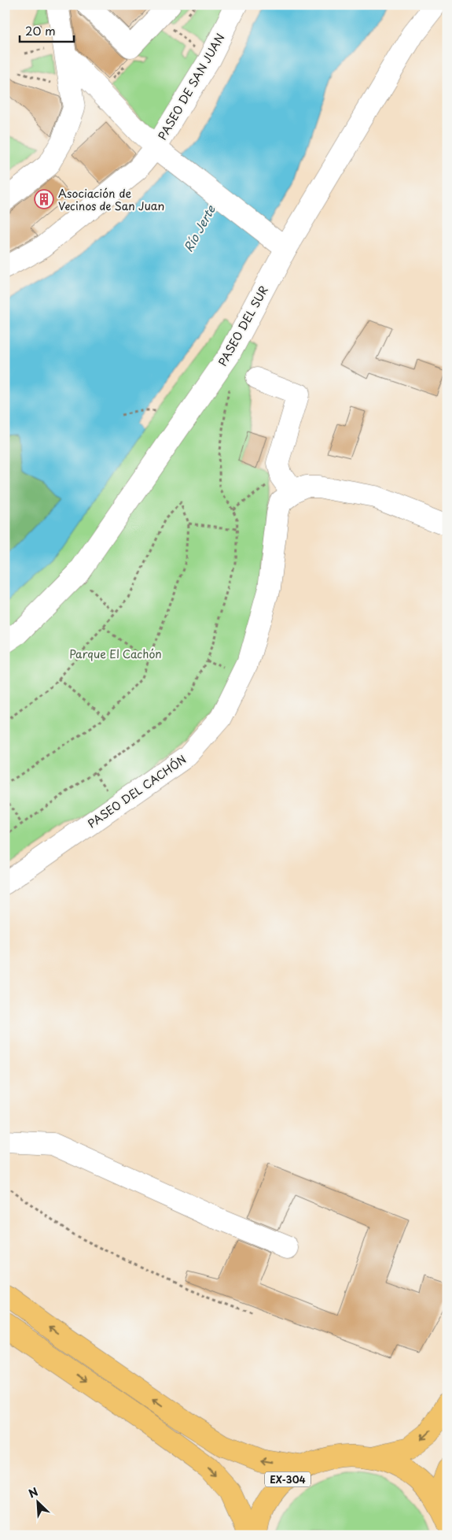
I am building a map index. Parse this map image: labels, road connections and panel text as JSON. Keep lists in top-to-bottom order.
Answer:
{
  "streets": {
    "main road": ["EX-304"],
    "street": ["PASEO DE SAN JUAN", "PASEO DEL SUR", "PASEO DEL CACHÓN"]
  },
  "water": ["Río Jerte"],
  "parks": ["Parque El Cachón"],
  "places": {
    "building": ["Asociación de Vecinos de San Juan"]
  },
  "scale_bar": "20 m",
  "north": "top left"
}
